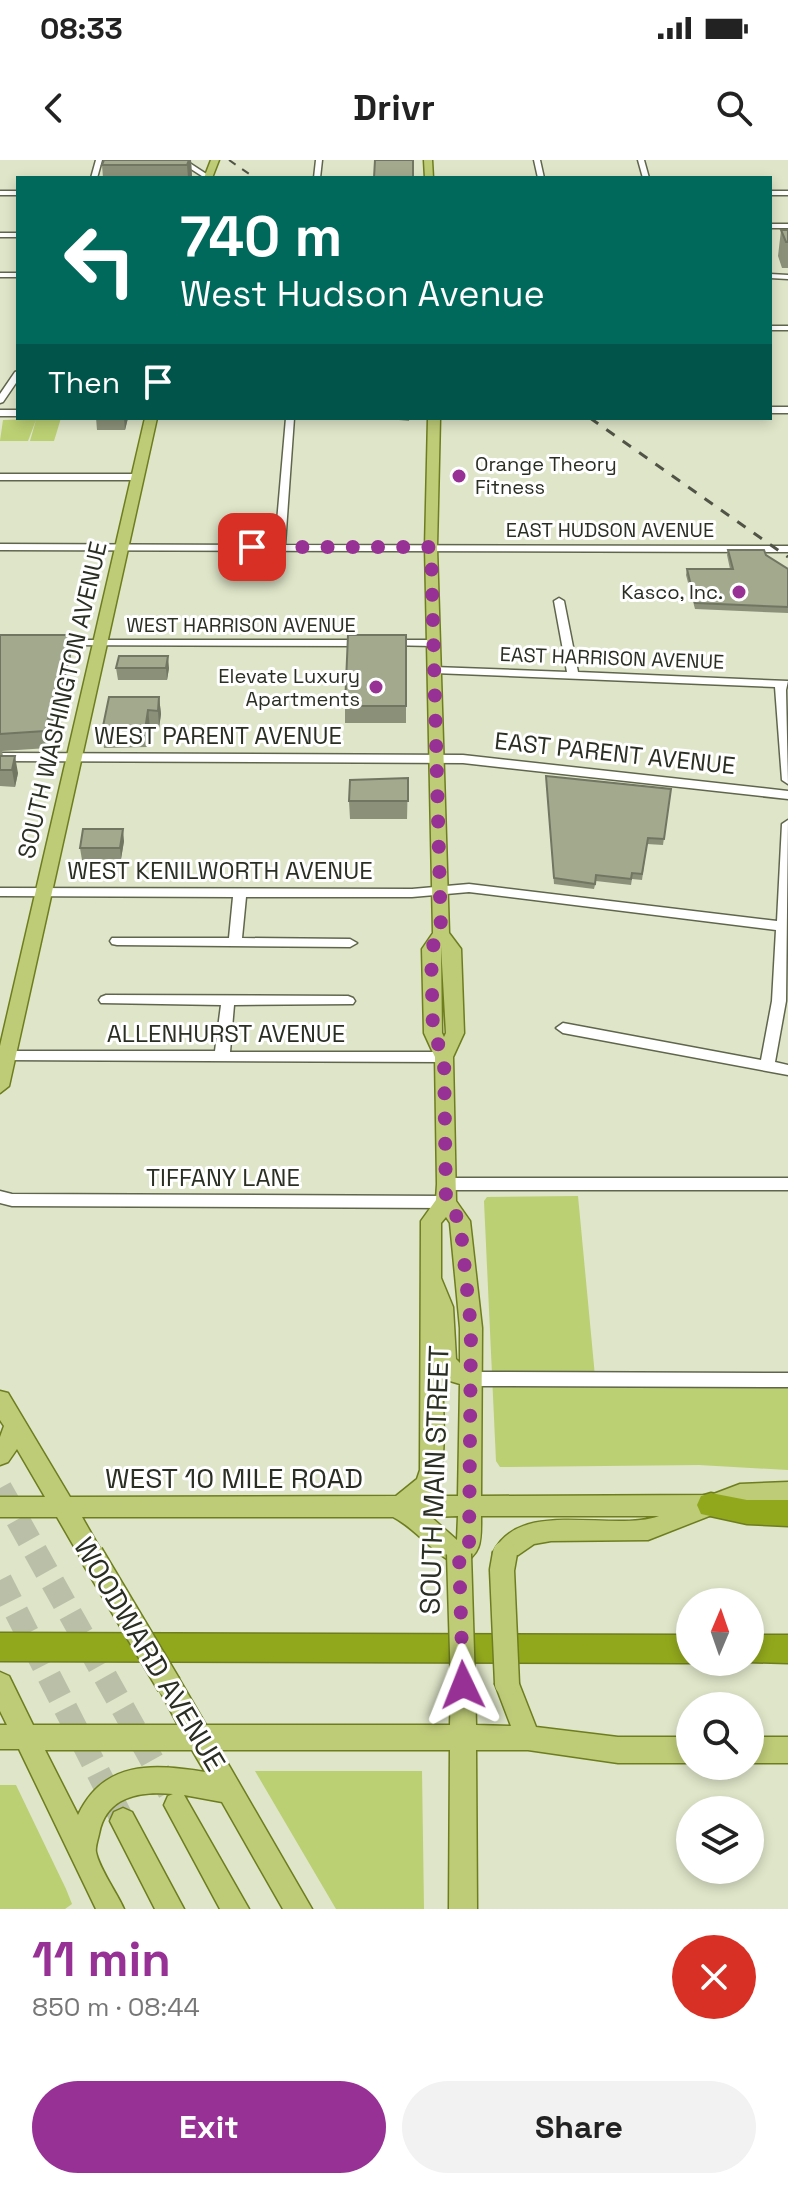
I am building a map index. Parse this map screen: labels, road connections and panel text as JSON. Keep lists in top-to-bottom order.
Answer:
{
  "streets": {
    "main road": [
      "SOUTH WASHINGTON AVENUE",
      "WEST 10 MILE ROAD",
      "SOUTH MAIN STREET",
      "WOODWARD AVENUE"
    ],
    "street": [
      "EAST HUDSON AVENUE",
      "WEST HARRISON AVENUE",
      "EAST HARRISON AVENUE",
      "WEST PARENT AVENUE",
      "EAST PARENT AVENUE",
      "WEST KENILWORTH AVENUE",
      "ALLENHURST AVENUE",
      "TIFFANY LANE"
    ]
  },
  "crossings": [
    ["EAST HUDSON AVENUE", "SOUTH WASHINGTON AVENUE"],
    ["EAST HUDSON AVENUE", "SOUTH MAIN STREET"],
    ["WEST HARRISON AVENUE", "SOUTH WASHINGTON AVENUE"],
    ["WEST HARRISON AVENUE", "SOUTH MAIN STREET"],
    ["EAST HARRISON AVENUE", "SOUTH MAIN STREET"],
    ["SOUTH WASHINGTON AVENUE", "WEST PARENT AVENUE"],
    ["SOUTH WASHINGTON AVENUE", "WEST KENILWORTH AVENUE"],
    ["SOUTH WASHINGTON AVENUE", "ALLENHURST AVENUE"],
    ["WEST PARENT AVENUE", "EAST PARENT AVENUE"],
    ["WEST PARENT AVENUE", "SOUTH MAIN STREET"],
    ["EAST PARENT AVENUE", "SOUTH MAIN STREET"],
    ["WEST KENILWORTH AVENUE", "SOUTH MAIN STREET"],
    ["ALLENHURST AVENUE", "SOUTH MAIN STREET"],
    ["TIFFANY LANE", "SOUTH MAIN STREET"],
    ["WEST 10 MILE ROAD", "SOUTH MAIN STREET"],
    ["WEST 10 MILE ROAD", "WOODWARD AVENUE"]
  ],
  "places": ["Orange Theory Fitness", "Kasco, Inc.", "Elevate Luxury Apartments"],
  "north": "top",
  "page": {
    "status": "08:33",
    "header": "Drivr",
    "turn": ["740 m", "West Hudson Avenue"],
    "then": "Then",
    "heading": ["11 min", "850 m · 08:44"],
    "buttons": ["Exit", "Share"]
  }
}
